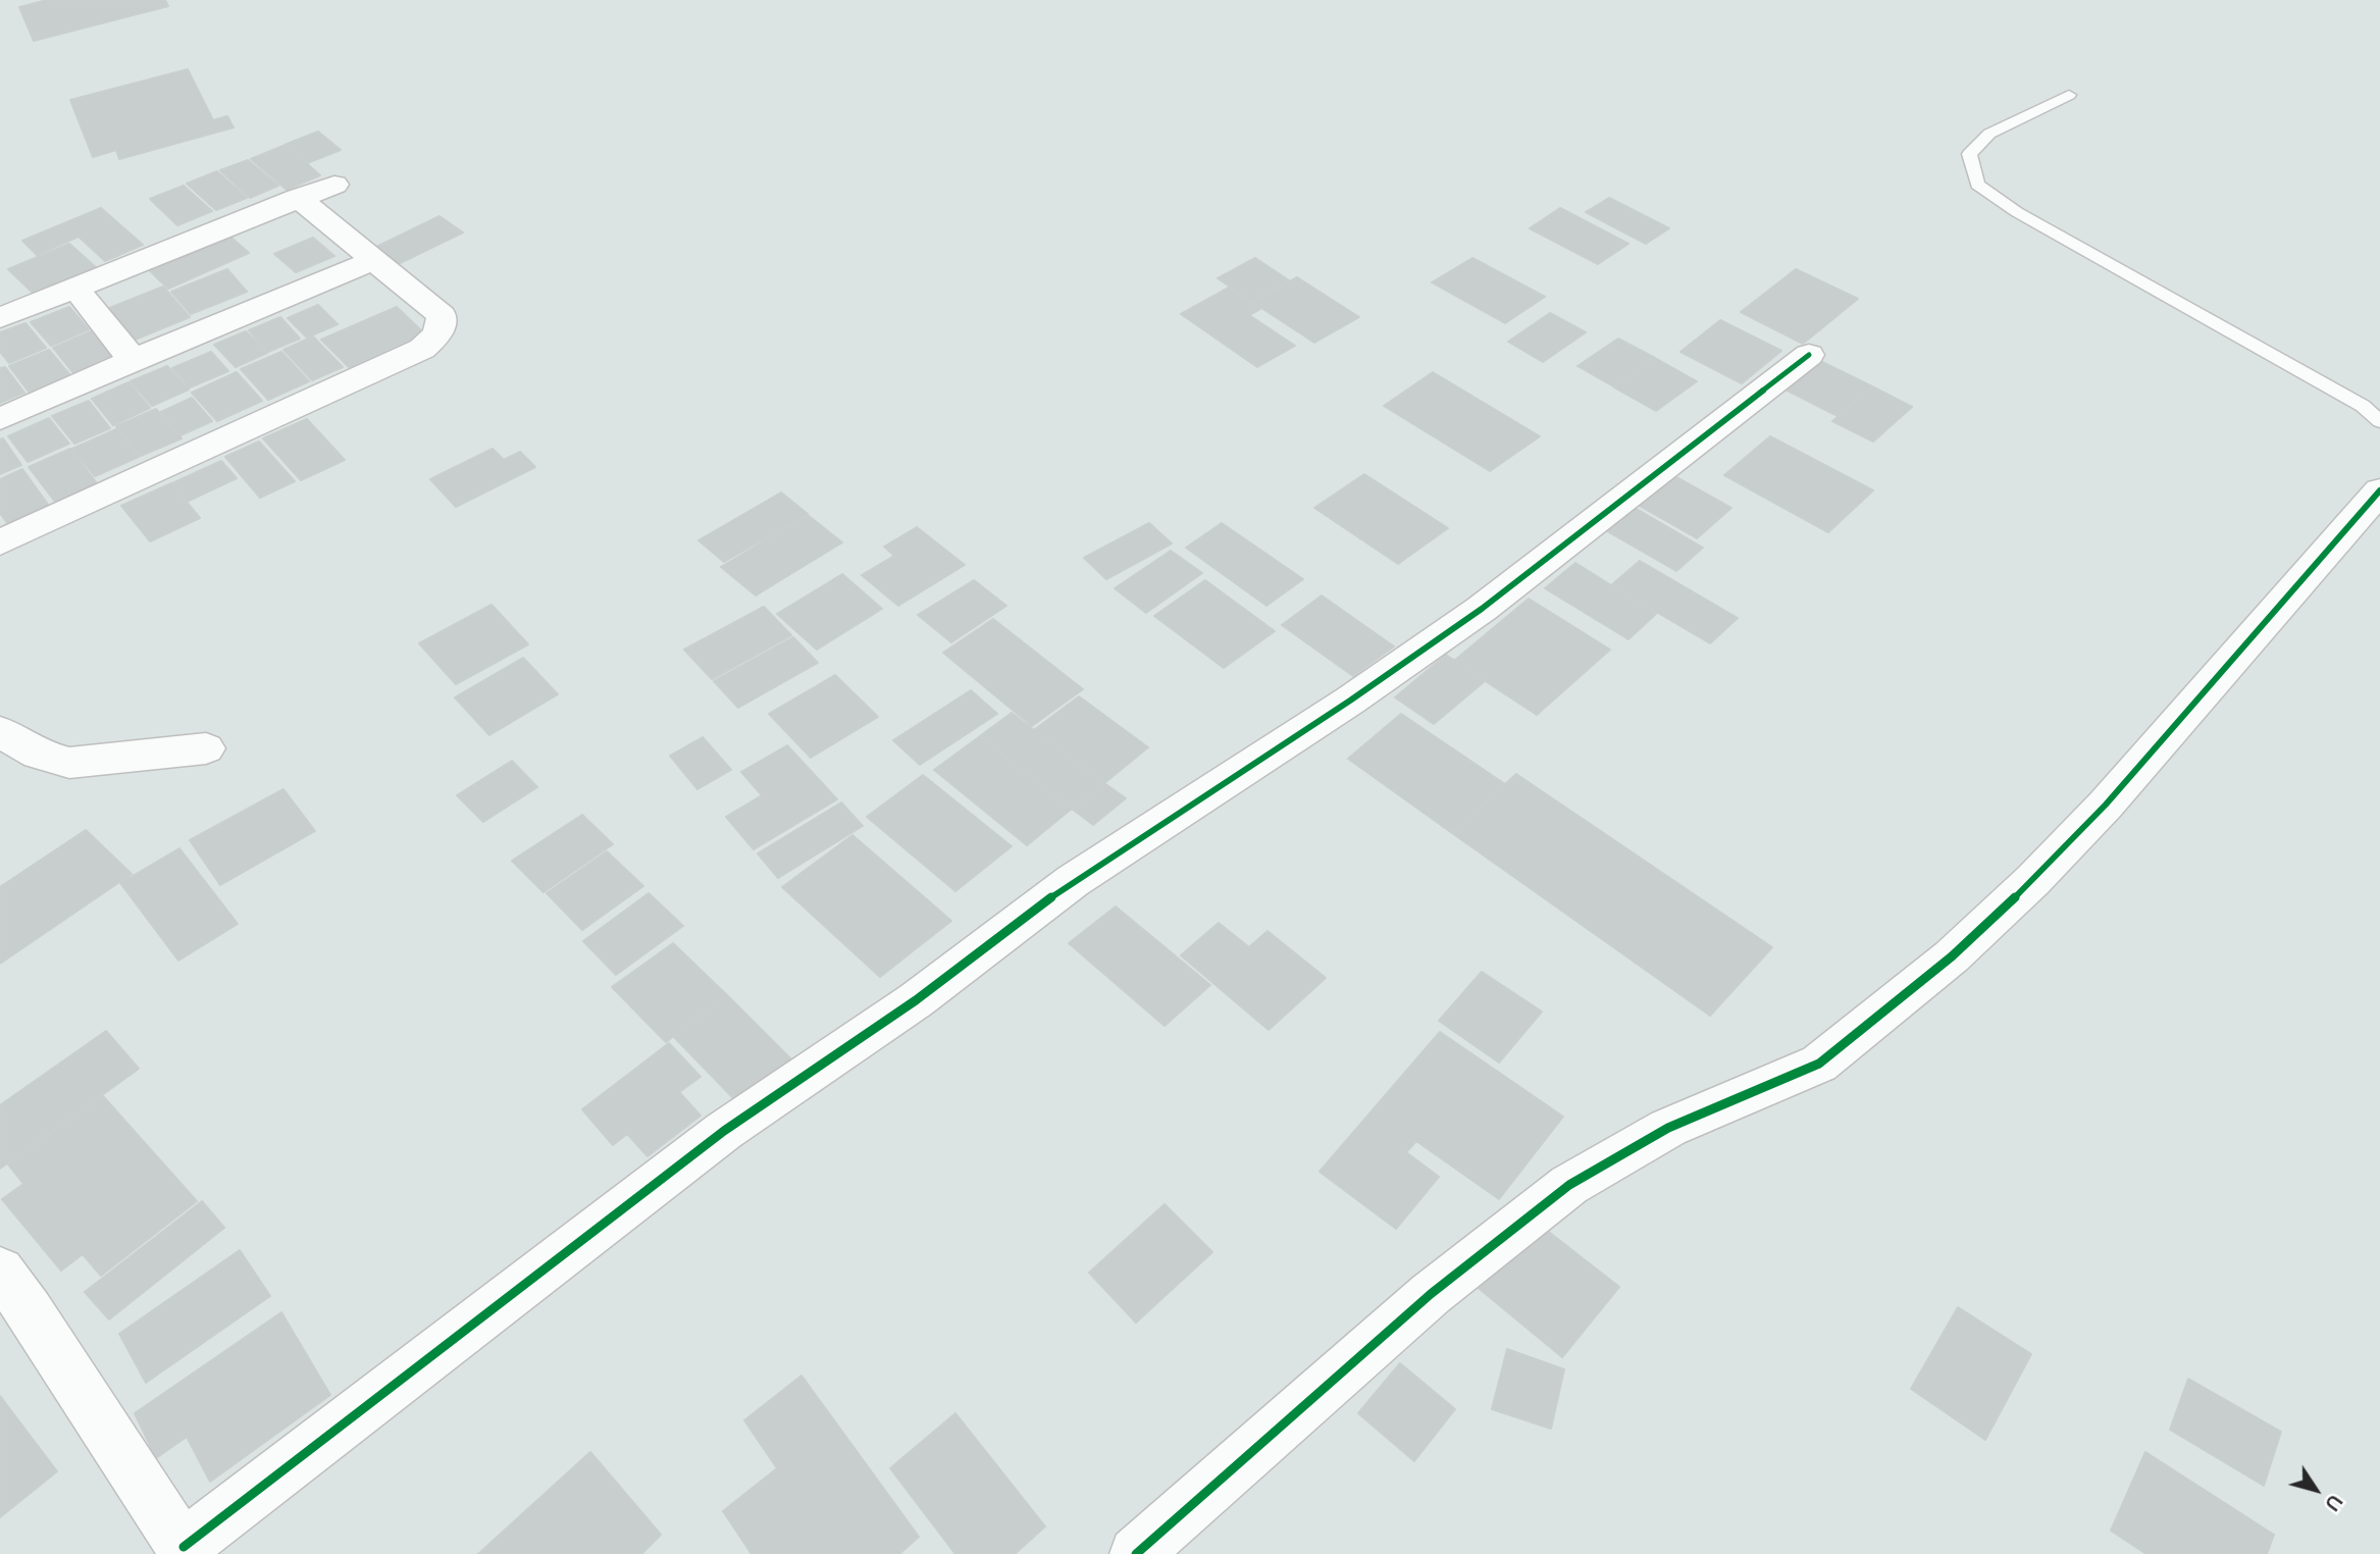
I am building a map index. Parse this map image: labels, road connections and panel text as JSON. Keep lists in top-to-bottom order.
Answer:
{
  "north": "bottom right"
}
